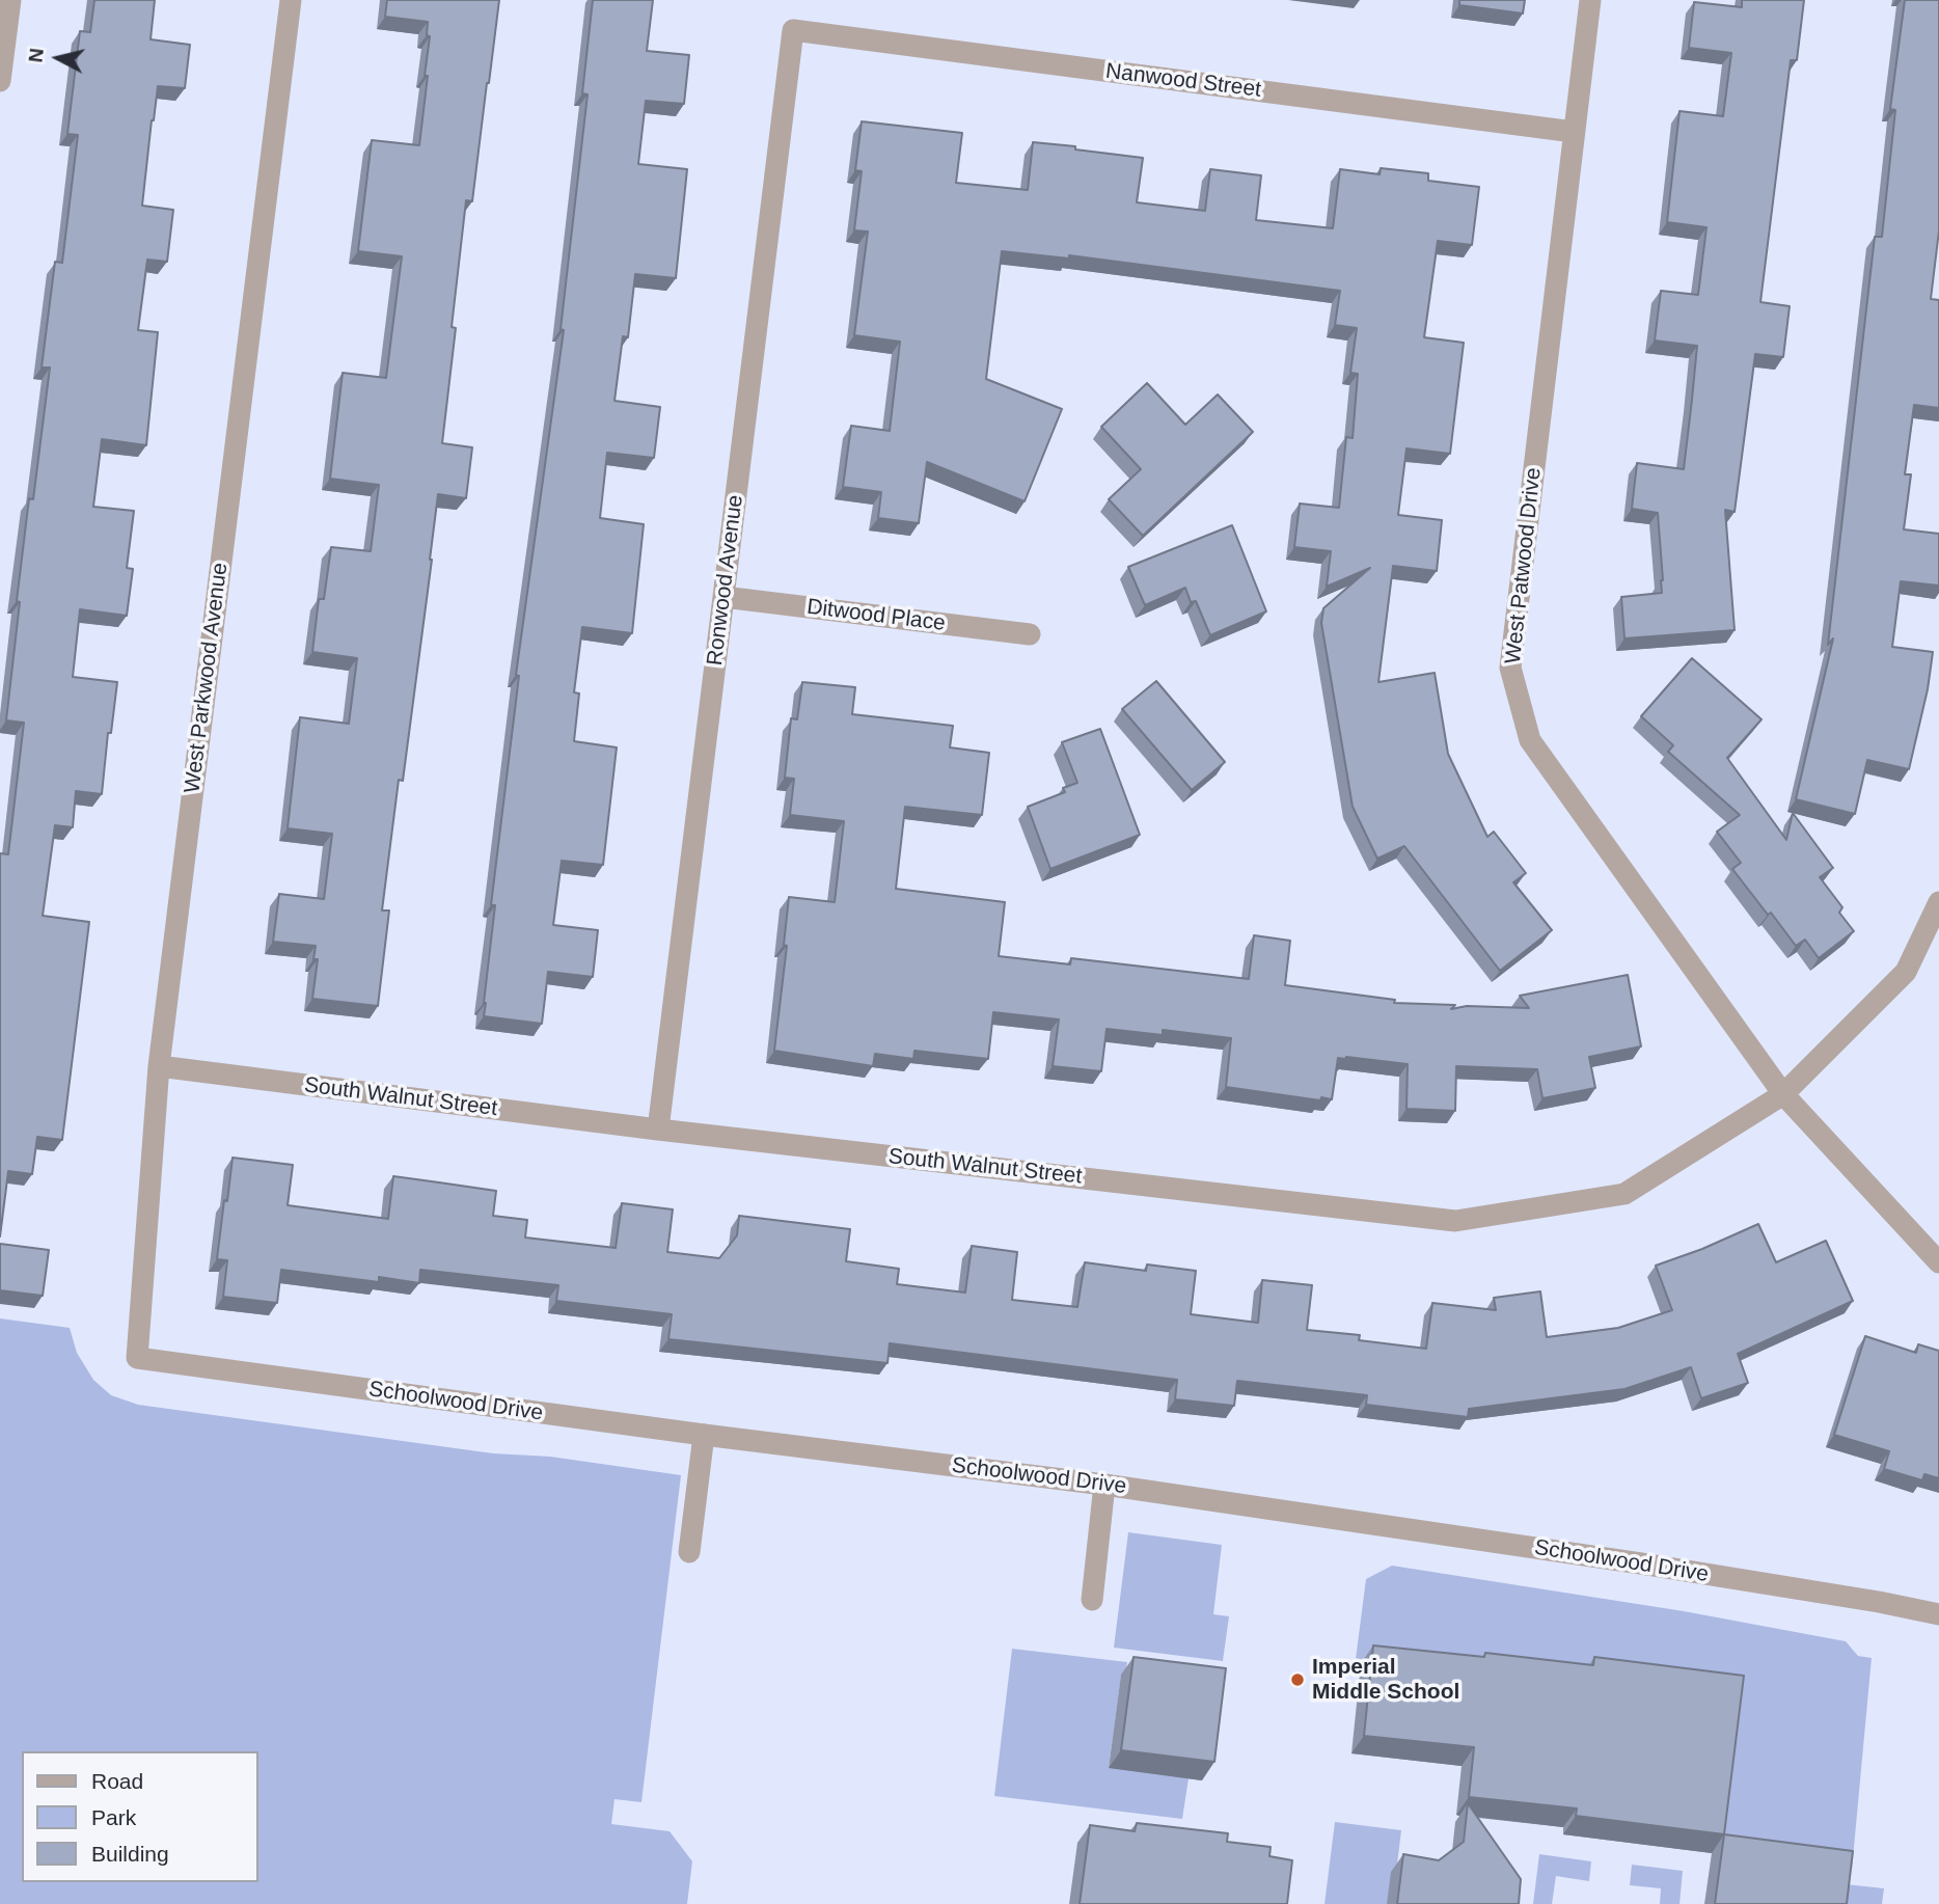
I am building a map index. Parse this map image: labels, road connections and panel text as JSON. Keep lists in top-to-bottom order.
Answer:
{
  "streets": {
    "street": [
      "Nanwood Street",
      "West Patwood Drive",
      "Ronwood Avenue",
      "Ditwood Place",
      "West Parkwood Avenue",
      "South Walnut Street",
      "Schoolwood Drive"
    ]
  },
  "crossings": [
    ["Nanwood Street", "West Patwood Drive"],
    ["Nanwood Street", "Ronwood Avenue"],
    ["West Patwood Drive", "South Walnut Street"],
    ["Ronwood Avenue", "Ditwood Place"],
    ["Ronwood Avenue", "South Walnut Street"],
    ["West Parkwood Avenue", "South Walnut Street"],
    ["West Parkwood Avenue", "Schoolwood Drive"]
  ],
  "places": ["Imperial Middle School"],
  "legend": ["Road", "Park", "Building"],
  "north": "left"
}
